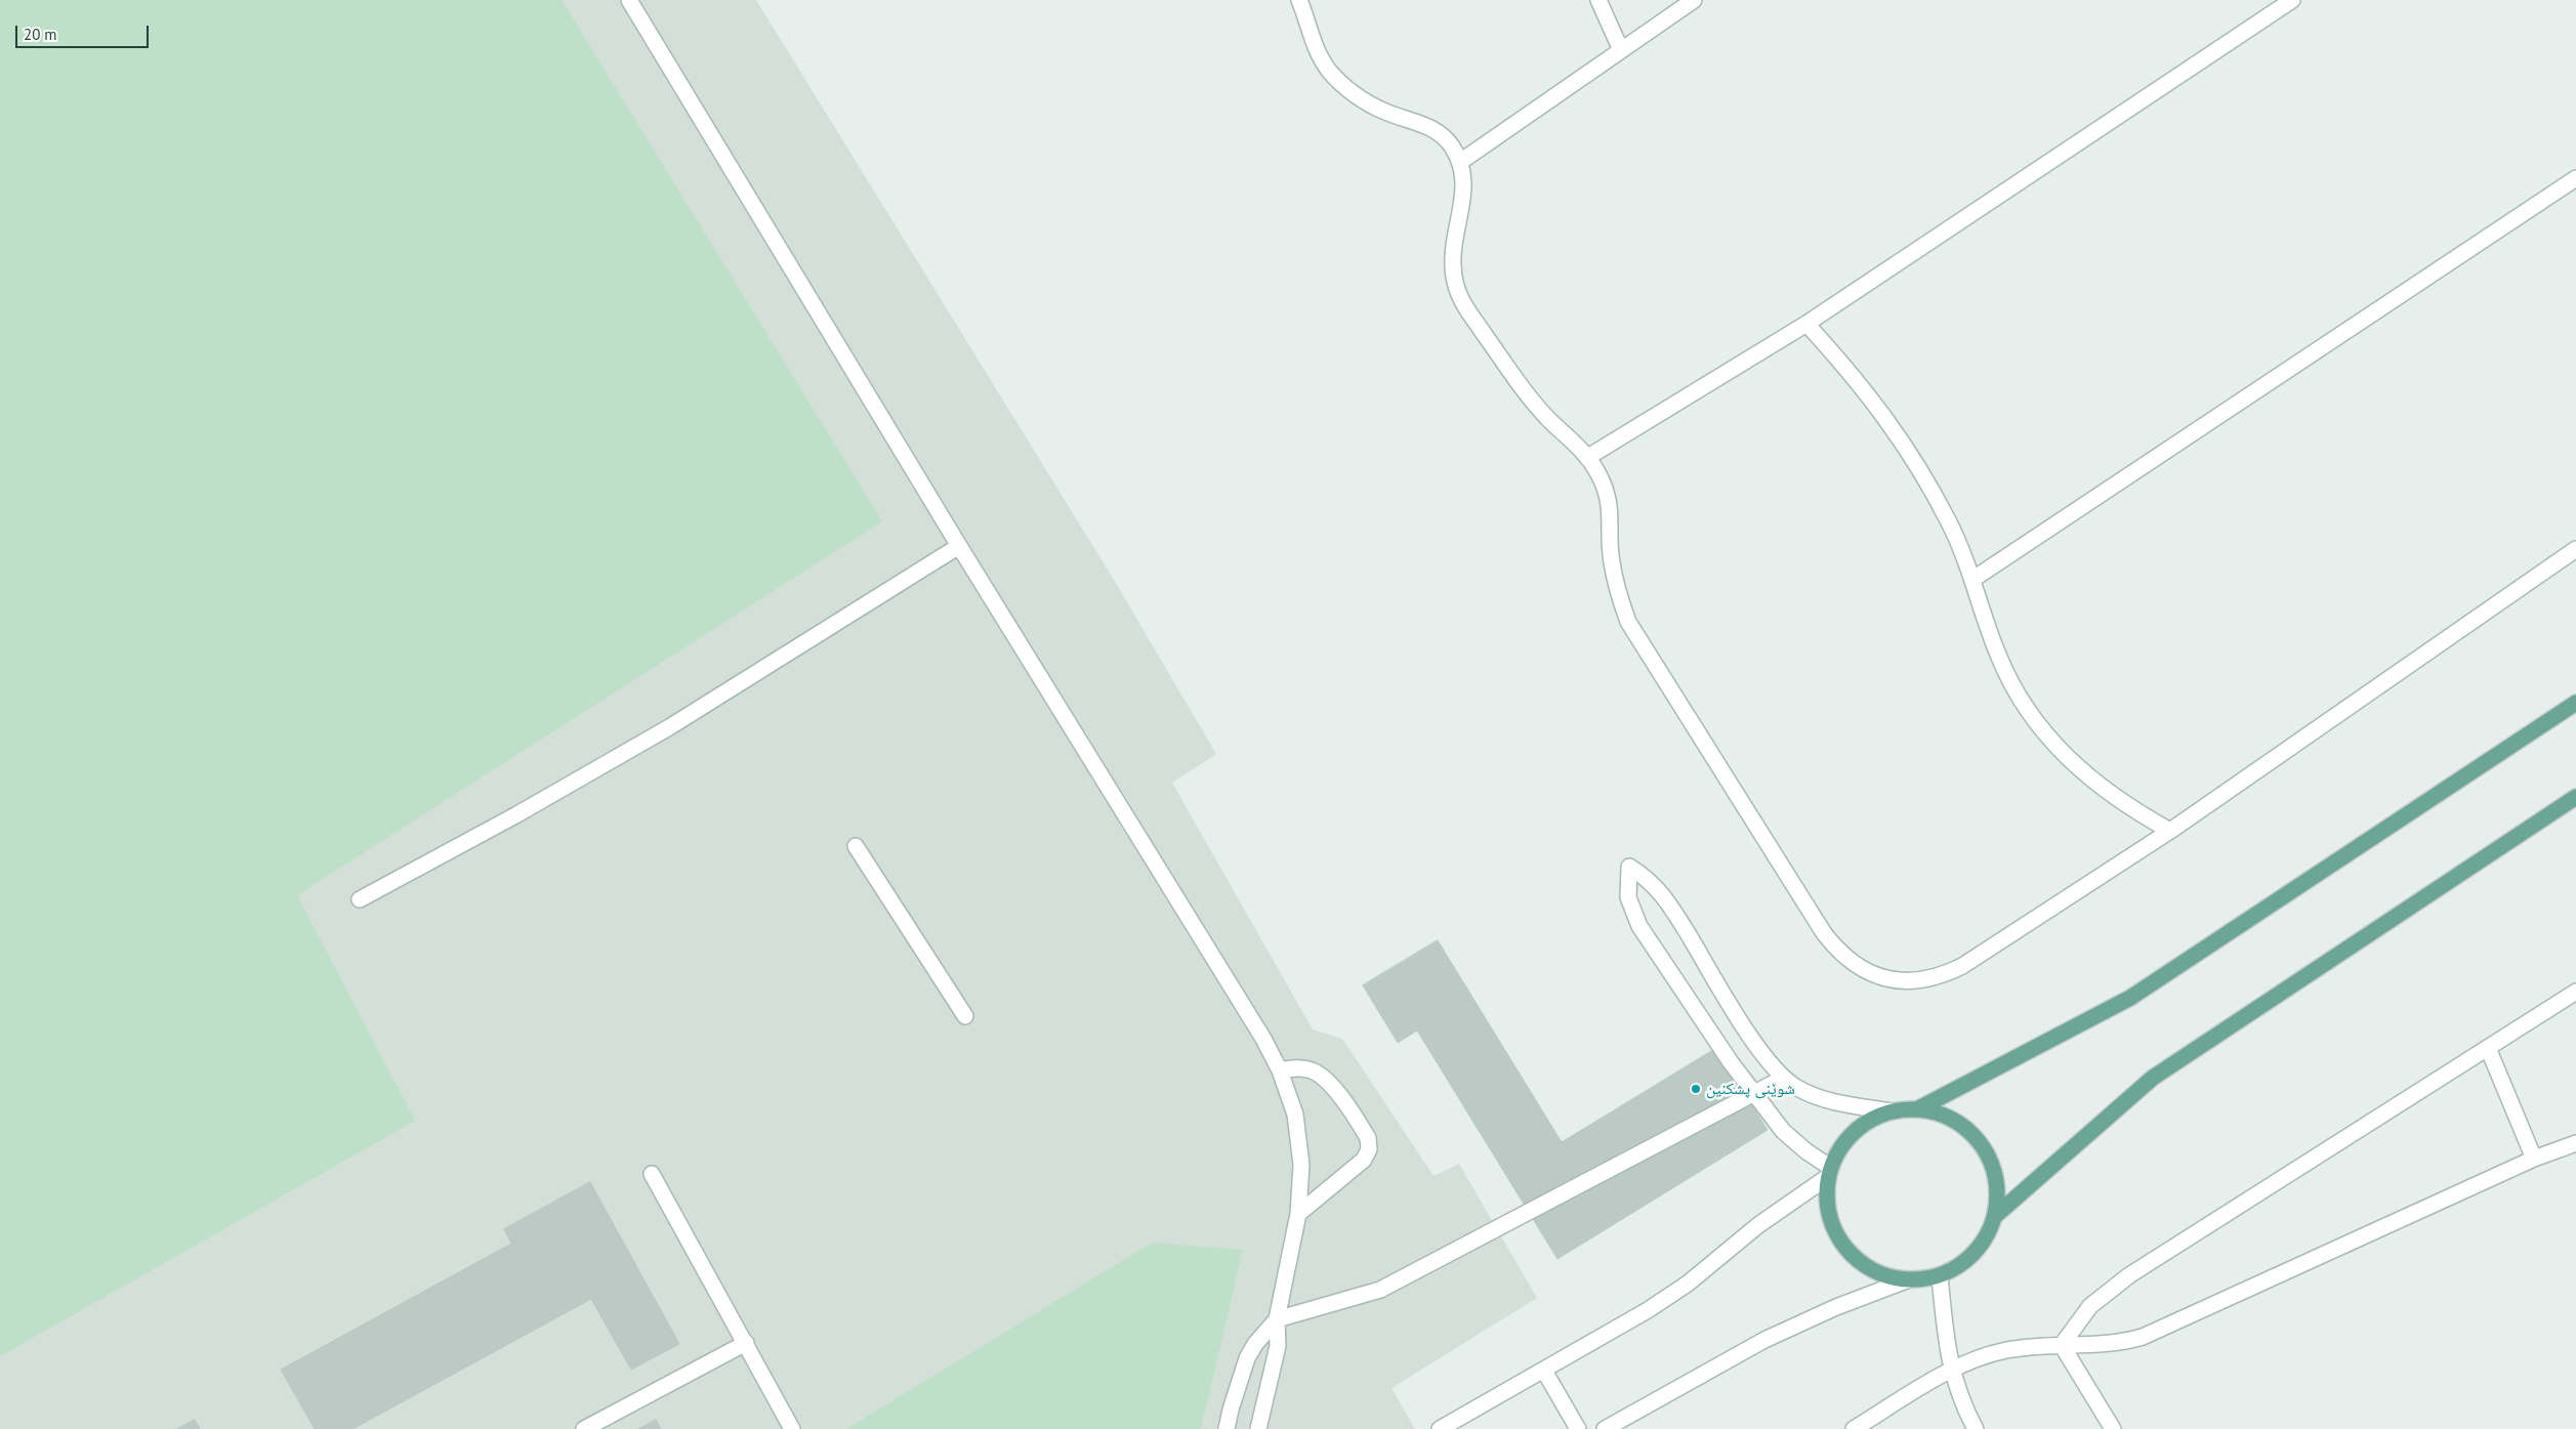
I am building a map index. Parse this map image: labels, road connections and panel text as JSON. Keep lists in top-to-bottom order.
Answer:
{
  "places": ["شوێنی پشکنین"],
  "scale_bar": "20 m"
}
